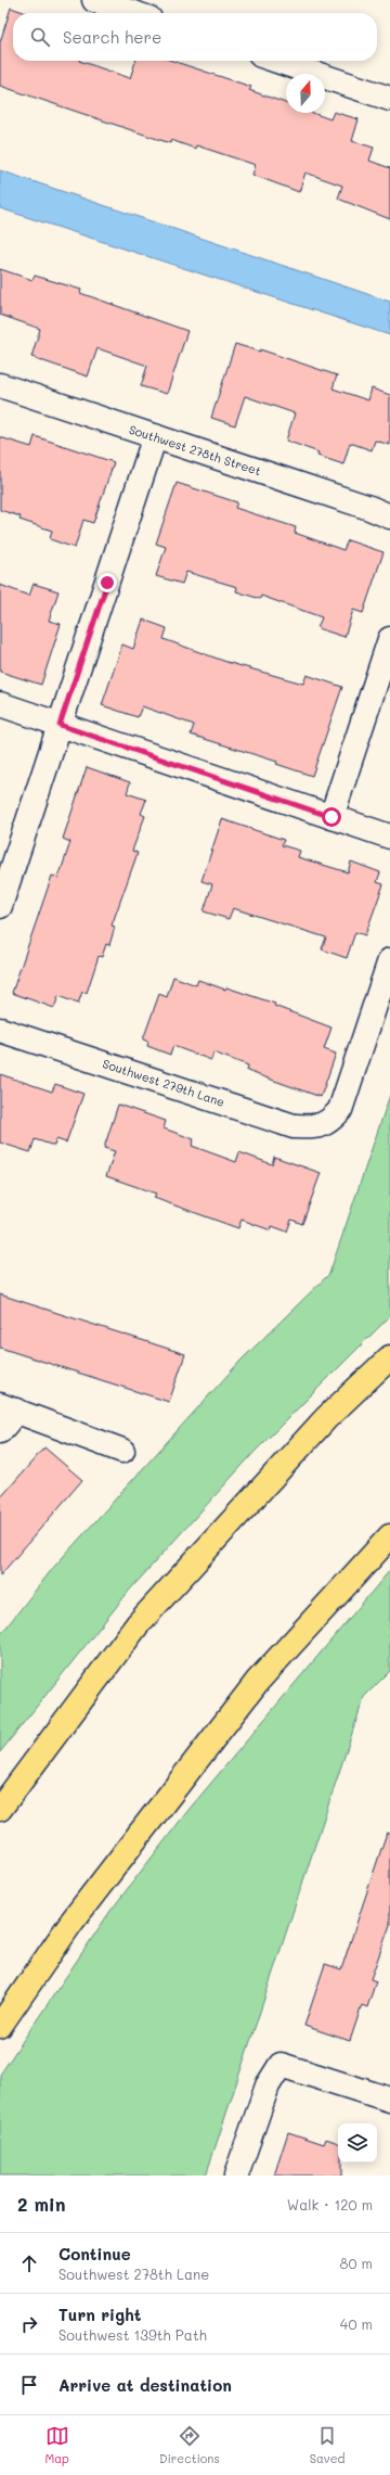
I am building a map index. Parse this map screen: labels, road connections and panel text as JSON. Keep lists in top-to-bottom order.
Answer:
{
  "streets": {
    "street": ["Southwest 278th Street", "Southwest 279th Lane"]
  },
  "north": "top",
  "page": {
    "search": "Search here",
    "heading": ["2 min", "Walk · 120 m"],
    "list": [
      ["Continue", "Southwest 278th Lane", "80 m"],
      ["Turn right", "Southwest 139th Path", "40 m"],
      "Arrive at destination"
    ],
    "nav": ["Map", "Directions", "Saved"]
  }
}
